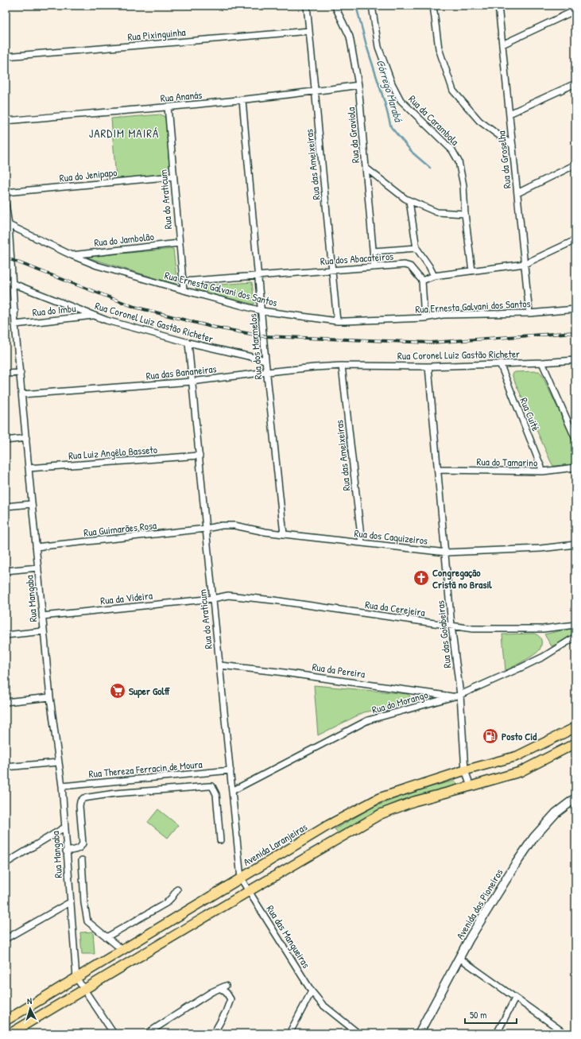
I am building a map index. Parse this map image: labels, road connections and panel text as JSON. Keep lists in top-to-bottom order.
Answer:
{
  "streets": {
    "main road": ["Avenida Laranjeiras", "Avenida dos Pioneiros"],
    "street": [
      "Rua Pixinguinha",
      "Rua Ananás",
      "Rua da Carambola",
      "Rua da Graviola",
      "Rua da Groselha",
      "Rua das Ameixeiras",
      "Rua do Jenipapo",
      "Rua do Araticum",
      "Rua do Jambolão",
      "Rua dos Abacateiros",
      "Rua Ernesta Galvani dos Santos",
      "Rua do Imbu",
      "Rua Coronel Luiz Gastão Richeter",
      "Rua dos Marmelos",
      "Rua das Bananeiras",
      "Rua Cuité",
      "Rua Luiz Angêlo Basseto",
      "Rua do Tamarino",
      "Rua Guimarães Rosa",
      "Rua dos Caquizeiros",
      "Rua da Videira",
      "Rua Mangaba",
      "Rua da Cerejeira",
      "Rua das Goiabeiras",
      "Rua da Pereira",
      "Rua do Morango",
      "Rua Thereza Ferracin de Moura",
      "Rua das Mangueiras"
    ]
  },
  "crossings": [
    ["Rua Pixinguinha", "Rua das Ameixeiras"],
    ["Rua Ananás", "Rua da Graviola"],
    ["Rua Ananás", "Rua das Ameixeiras"],
    ["Rua Ananás", "Rua do Araticum"],
    ["Rua Ananás", "Rua dos Marmelos"],
    ["Rua da Graviola", "Rua dos Abacateiros"],
    ["Rua da Groselha", "Rua Ernesta Galvani dos Santos"],
    ["Rua das Ameixeiras", "Rua dos Abacateiros"],
    ["Rua das Ameixeiras", "Rua Ernesta Galvani dos Santos"],
    ["Rua das Ameixeiras", "Rua Coronel Luiz Gastão Richeter"],
    ["Rua das Ameixeiras", "Rua das Bananeiras"],
    ["Rua das Ameixeiras", "Rua dos Caquizeiros"],
    ["Rua do Jenipapo", "Rua do Araticum"],
    ["Rua do Araticum", "Rua do Jambolão"],
    ["Rua do Araticum", "Rua dos Abacateiros"],
    ["Rua do Araticum", "Rua Ernesta Galvani dos Santos"],
    ["Rua do Araticum", "Rua Coronel Luiz Gastão Richeter"],
    ["Rua do Araticum", "Rua das Bananeiras"],
    ["Rua do Araticum", "Rua Luiz Angêlo Basseto"],
    ["Rua do Araticum", "Rua Guimarães Rosa"],
    ["Rua do Araticum", "Rua dos Caquizeiros"],
    ["Rua do Araticum", "Rua da Videira"],
    ["Rua do Araticum", "Rua da Cerejeira"],
    ["Rua do Araticum", "Rua da Pereira"],
    ["Rua do Araticum", "Rua do Morango"],
    ["Rua do Araticum", "Rua Thereza Ferracin de Moura"],
    ["Rua do Araticum", "Avenida Laranjeiras"],
    ["Rua do Araticum", "Rua das Mangueiras"],
    ["Rua do Jambolão", "Rua Ernesta Galvani dos Santos"],
    ["Rua dos Abacateiros", "Rua dos Marmelos"],
    ["Rua Ernesta Galvani dos Santos", "Rua dos Marmelos"],
    ["Rua Ernesta Galvani dos Santos", "Rua Mangaba"],
    ["Rua do Imbu", "Rua Coronel Luiz Gastão Richeter"],
    ["Rua do Imbu", "Rua Mangaba"],
    ["Rua Coronel Luiz Gastão Richeter", "Rua dos Marmelos"],
    ["Rua Coronel Luiz Gastão Richeter", "Rua das Bananeiras"],
    ["Rua Coronel Luiz Gastão Richeter", "Rua Cuité"],
    ["Rua Coronel Luiz Gastão Richeter", "Rua Mangaba"],
    ["Rua Coronel Luiz Gastão Richeter", "Rua das Goiabeiras"],
    ["Rua dos Marmelos", "Rua das Bananeiras"],
    ["Rua dos Marmelos", "Rua dos Caquizeiros"],
    ["Rua das Bananeiras", "Rua Mangaba"],
    ["Rua Cuité", "Rua do Tamarino"],
    ["Rua Luiz Angêlo Basseto", "Rua Mangaba"],
    ["Rua do Tamarino", "Rua das Goiabeiras"],
    ["Rua Guimarães Rosa", "Rua dos Caquizeiros"],
    ["Rua Guimarães Rosa", "Rua Mangaba"],
    ["Rua dos Caquizeiros", "Rua das Goiabeiras"],
    ["Rua da Videira", "Rua Mangaba"],
    ["Rua da Videira", "Rua da Cerejeira"],
    ["Rua Mangaba", "Rua Thereza Ferracin de Moura"],
    ["Rua Mangaba", "Avenida Laranjeiras"],
    ["Rua da Cerejeira", "Rua das Goiabeiras"],
    ["Rua das Goiabeiras", "Rua da Pereira"],
    ["Rua das Goiabeiras", "Rua do Morango"],
    ["Rua das Goiabeiras", "Avenida Laranjeiras"],
    ["Rua da Pereira", "Rua do Morango"]
  ],
  "districts": ["JARDIM MAIRÁ"],
  "water": ["Córrego Marabá"],
  "places": {
    "church": ["Congregação Cristã no Brasil"],
    "supermarket": ["Super Golff"],
    "fuel station": ["Posto Cid"]
  },
  "scale_bar": "50 m",
  "north": "top"
}
